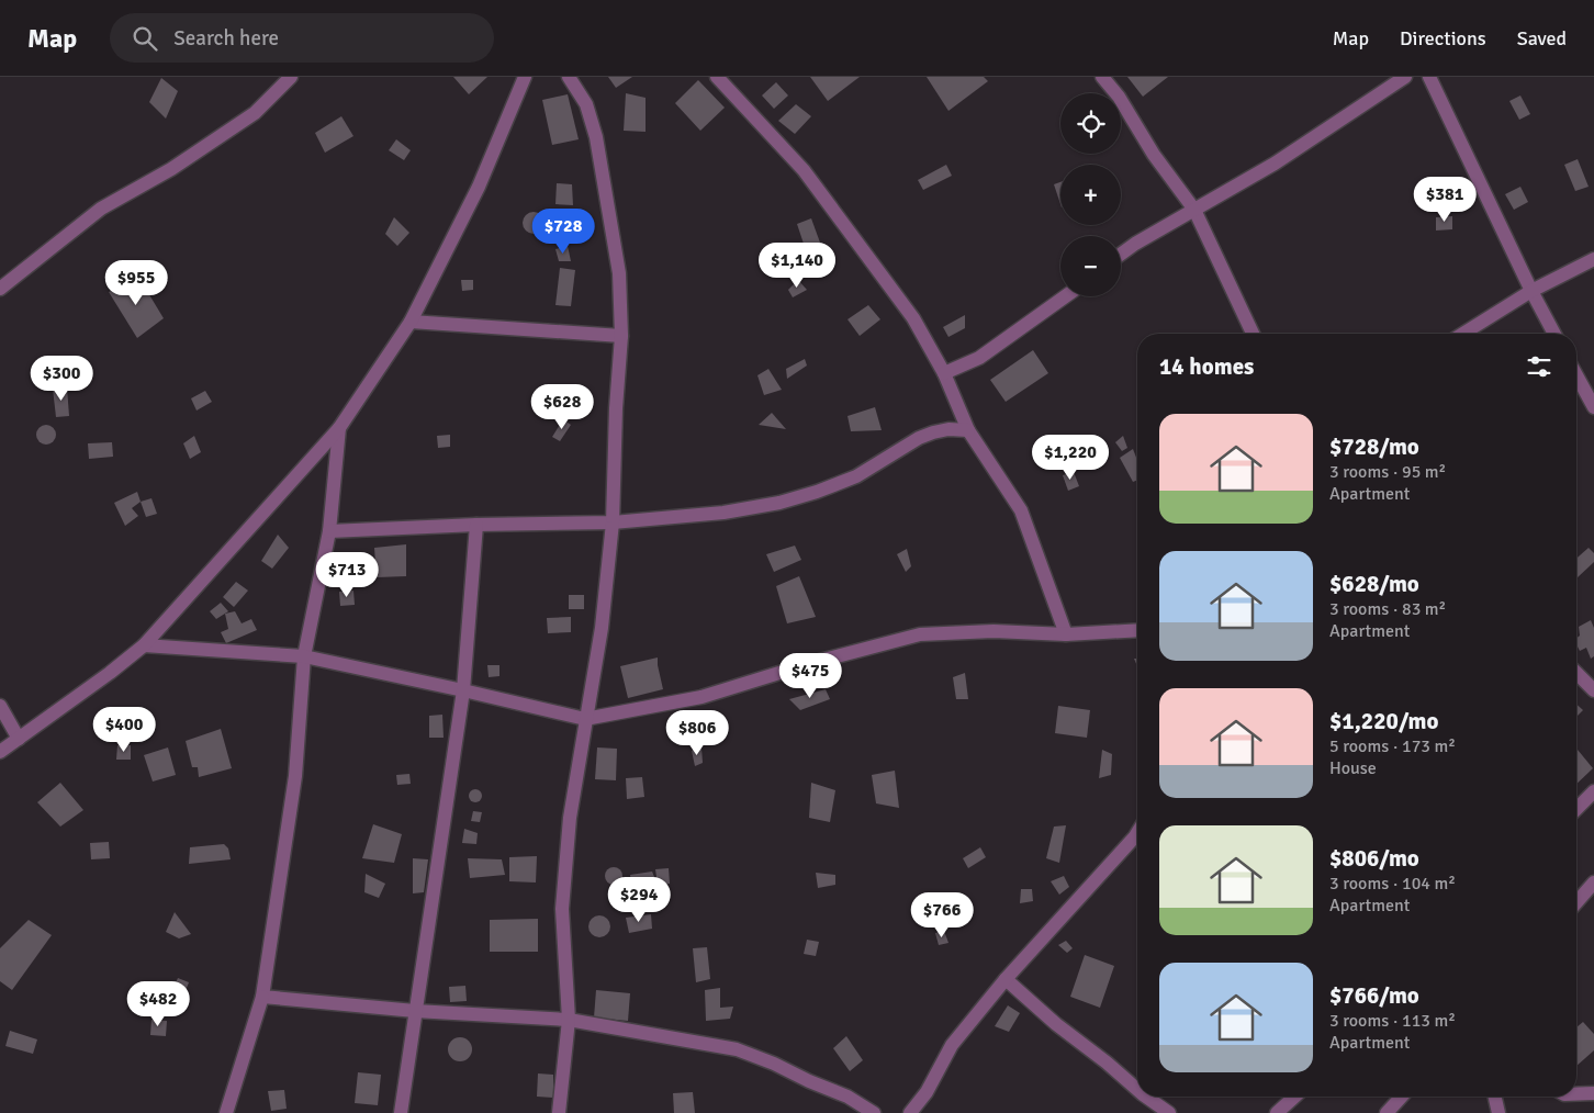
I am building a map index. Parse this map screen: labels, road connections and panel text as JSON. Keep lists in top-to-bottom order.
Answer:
{
  "page": {
    "header": "Map",
    "search": "Search here",
    "nav": ["Map", "Directions", "Saved"],
    "map_buttons": ["+", "−"],
    "price": [
      "$381",
      "$728",
      "$1,140",
      "$955",
      "$300",
      "$628",
      "$1,220",
      "$713",
      "$475",
      "$400",
      "$806",
      "$294",
      "$766",
      "$482"
    ],
    "heading": "14 homes",
    "list": [
      {
        "name": "$728/mo",
        "note": "3 rooms · 95 m² · Apartment"
      },
      {
        "name": "$628/mo",
        "note": "3 rooms · 83 m² · Apartment"
      },
      {
        "name": "$1,220/mo",
        "note": "5 rooms · 173 m² · House"
      },
      {
        "name": "$806/mo",
        "note": "3 rooms · 104 m² · Apartment"
      },
      {
        "name": "$766/mo",
        "note": "3 rooms · 113 m² · Apartment"
      }
    ]
  }
}
